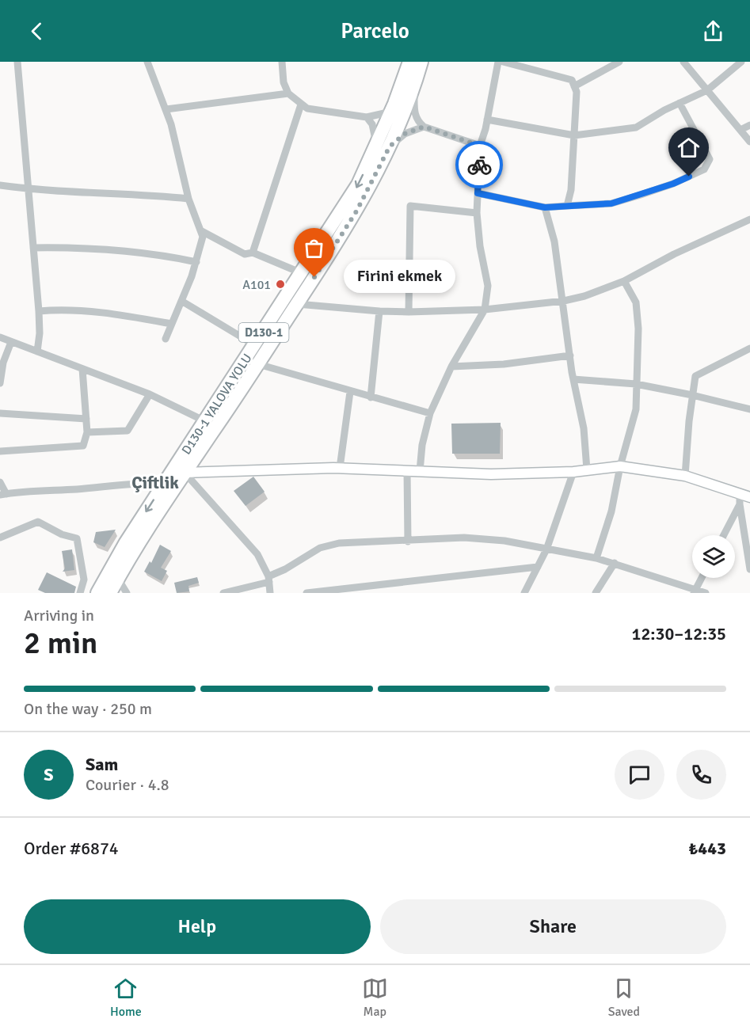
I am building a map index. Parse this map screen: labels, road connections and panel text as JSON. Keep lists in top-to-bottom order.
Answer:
{
  "streets": {
    "highway": ["D130-1", "D130-1 YALOVA YOLU"]
  },
  "crossings": [
    ["D130-1", "D130-1 YALOVA YOLU"]
  ],
  "districts": ["Çiftlik"],
  "places": ["Firini ekmek", "A101"],
  "page": {
    "header": "Parcelo",
    "bubble": "Firini ekmek",
    "heading": ["2 min", "Arriving in", "12:30–12:35"],
    "panel": [
      "Sam",
      "Courier · 4.8",
      "Order #6874",
      "₺443"
    ],
    "bar": "On the way · 250 m",
    "round": "S",
    "buttons": ["Help", "Share"],
    "tabs": ["Home", "Map", "Saved"]
  }
}
